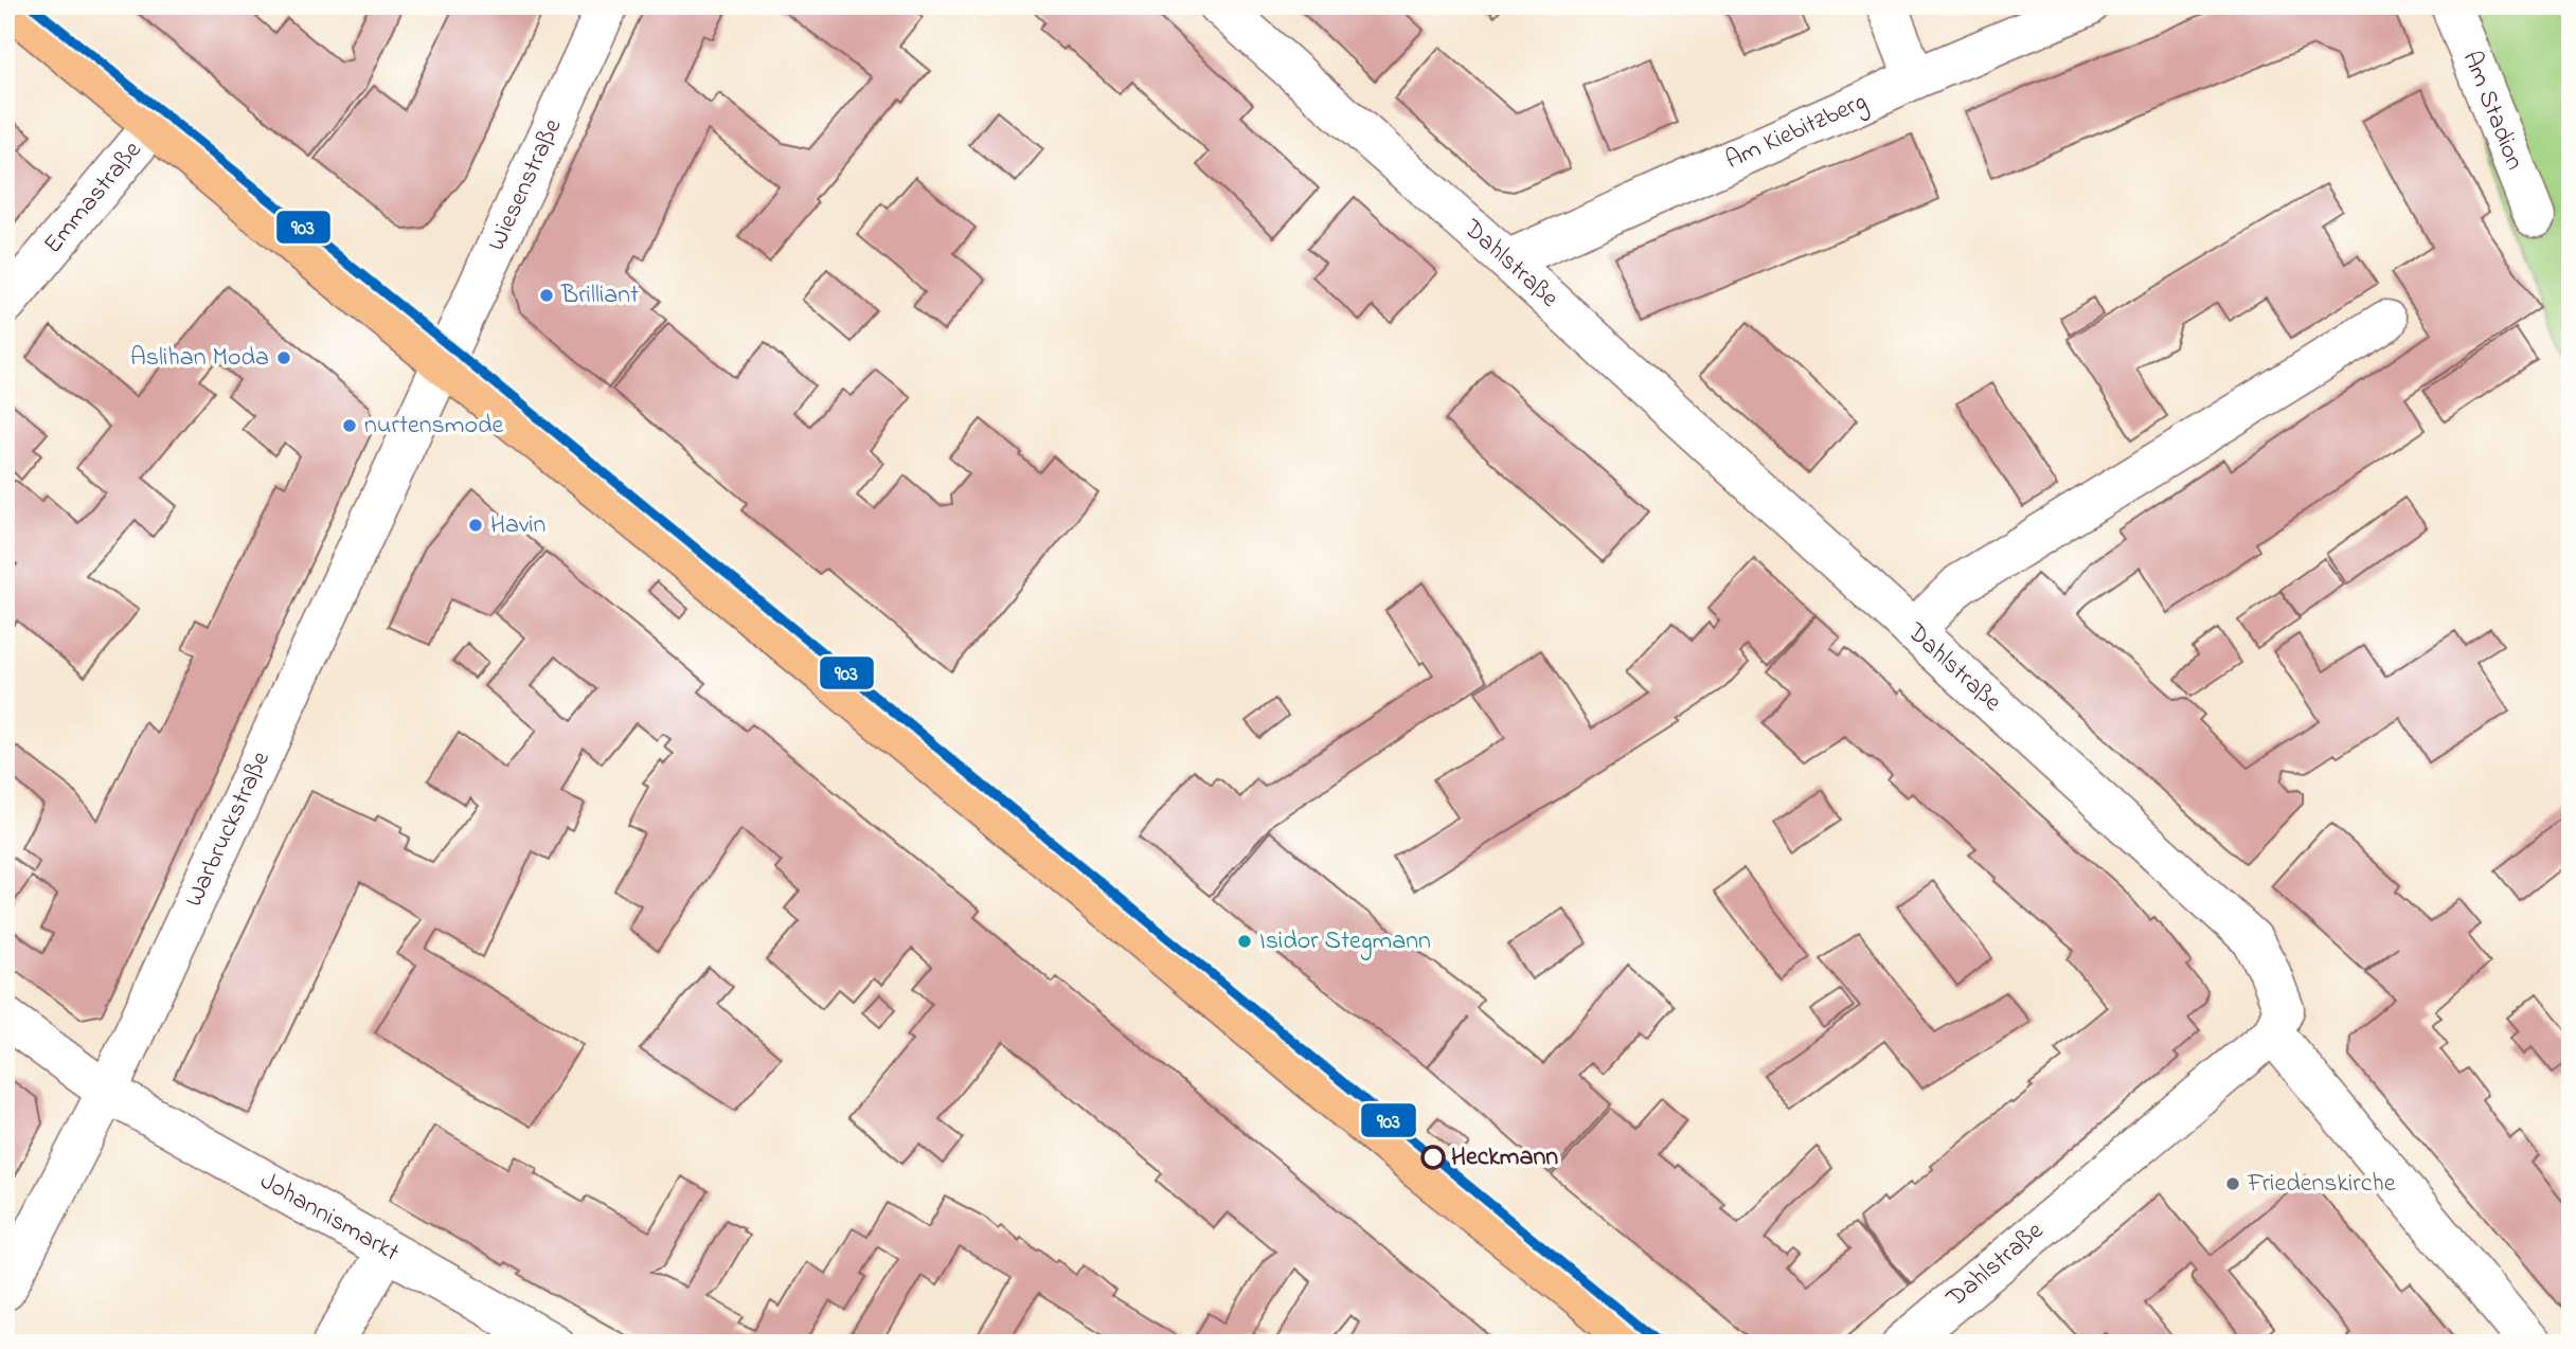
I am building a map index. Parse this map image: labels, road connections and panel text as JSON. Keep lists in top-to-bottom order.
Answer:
{
  "streets": {
    "street": [
      "Am Stadion",
      "Am Kiebitzberg",
      "Wiesenstraße",
      "Emmastraße",
      "Dahlstraße",
      "Warbruckstraße",
      "Johannismarkt"
    ]
  },
  "crossings": [
    ["Am Kiebitzberg", "Dahlstraße"],
    ["Wiesenstraße", "Warbruckstraße"],
    ["Warbruckstraße", "Johannismarkt"]
  ],
  "places": [
    "Brilliant",
    "Aslihan Moda",
    "nurtensmode",
    "Havin",
    "Isidor Stegmann",
    "Heckmann",
    "Friedenskirche"
  ],
  "lines": ["transit line 903"]
}
